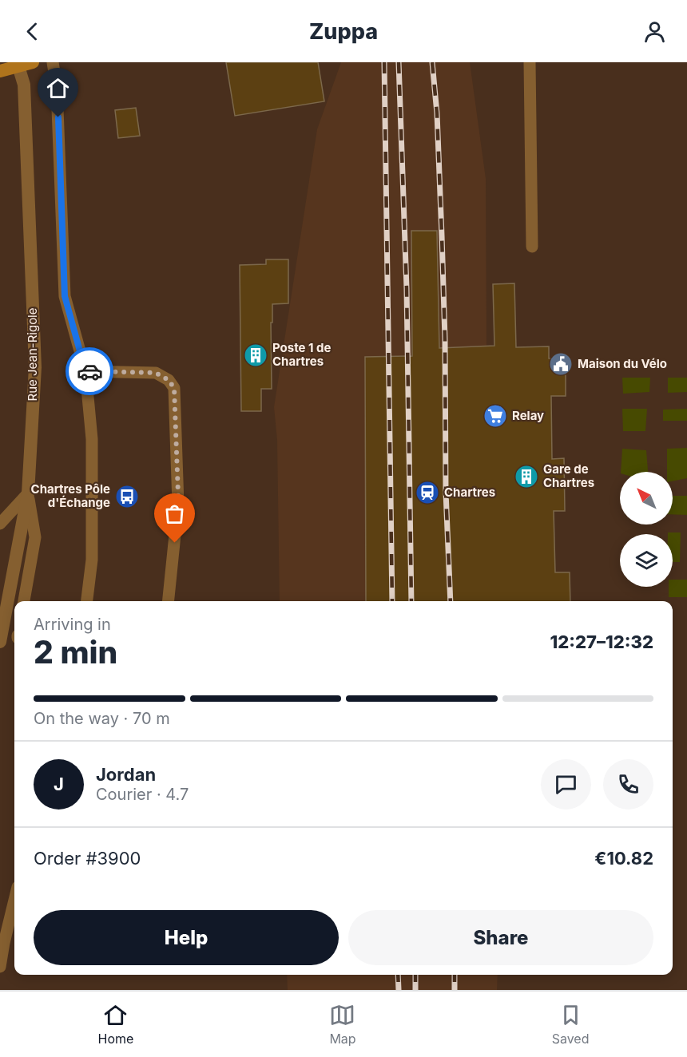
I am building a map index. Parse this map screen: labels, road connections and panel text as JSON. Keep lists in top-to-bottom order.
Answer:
{
  "streets": {
    "street": ["Rue Jean-Rigole"]
  },
  "places": {
    "building": ["Poste 1 de Chartres", "Gare de Chartres"],
    "public building": ["Maison du Vélo"],
    "supermarket": ["Relay"],
    "station": ["Chartres"],
    "bus stop": ["Chartres Pôle d'Échange"]
  },
  "north": "top left",
  "page": {
    "header": "Zuppa",
    "heading": ["2 min", "Arriving in", "12:27–12:32"],
    "panel": [
      "Jordan",
      "Courier · 4.7",
      "Order #3900",
      "€10.82"
    ],
    "bar": "On the way · 70 m",
    "round": "J",
    "buttons": ["Help", "Share"],
    "tabs": ["Home", "Map", "Saved"]
  }
}
